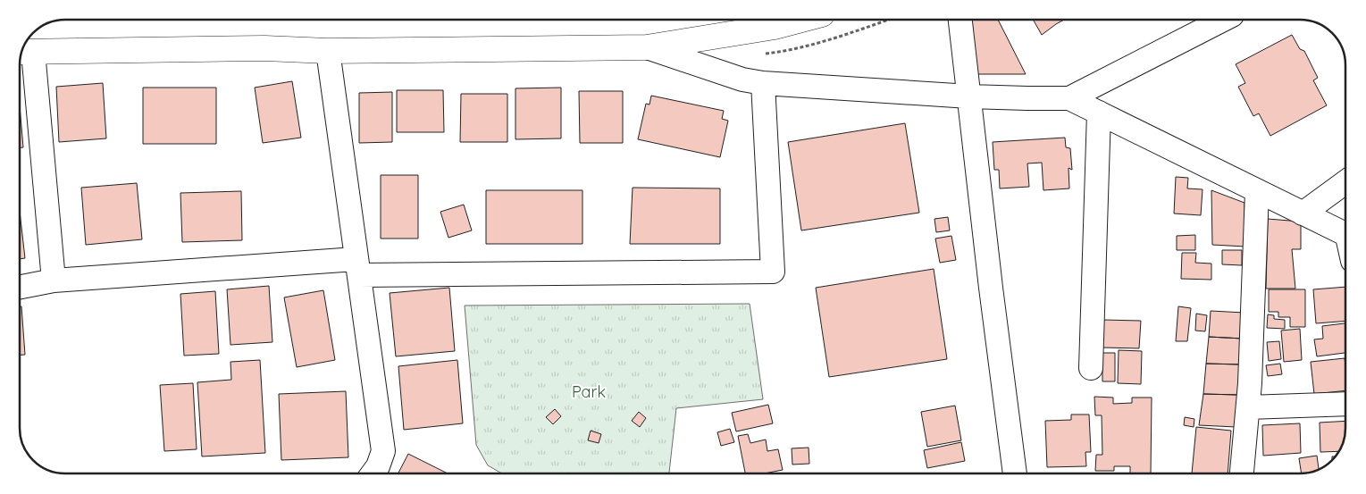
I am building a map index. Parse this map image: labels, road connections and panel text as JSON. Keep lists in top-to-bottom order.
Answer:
{
  "parks": ["Park"]
}
